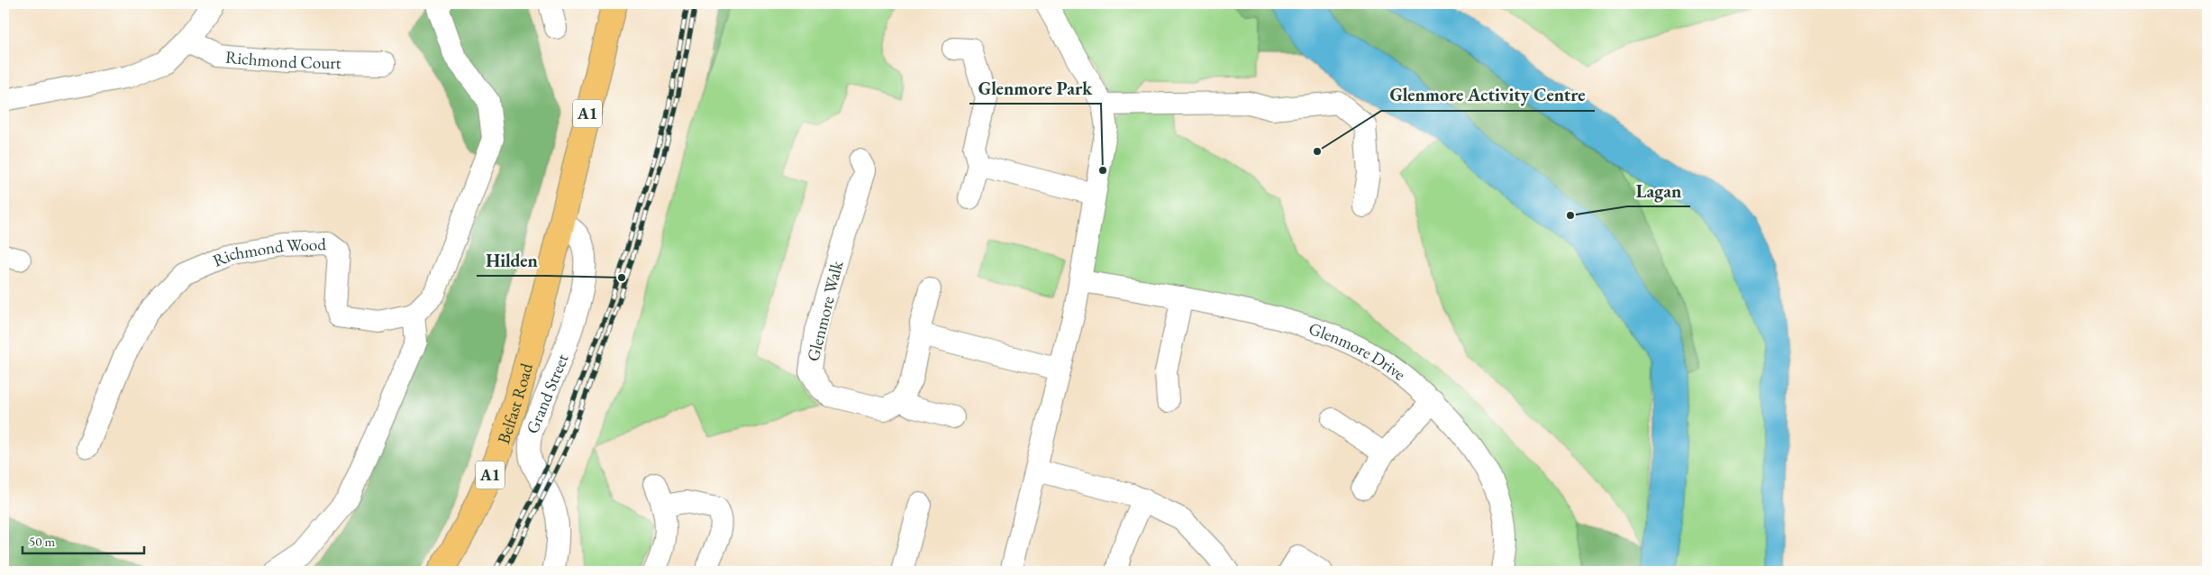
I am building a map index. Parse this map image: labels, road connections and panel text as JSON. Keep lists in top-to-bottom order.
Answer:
{
  "streets": {
    "highway": ["A1", "Belfast Road"],
    "street": [
      "Richmond Court",
      "Richmond Wood",
      "Glenmore Walk",
      "Glenmore Drive",
      "Grand Street"
    ]
  },
  "crossings": [
    ["A1", "Grand Street"],
    ["A1", "Belfast Road"],
    ["Grand Street", "Belfast Road"]
  ],
  "places": [
    "Glenmore Activity Centre",
    "Glenmore Park",
    "Lagan",
    "Hilden"
  ],
  "scale_bar": "50 m"
}
